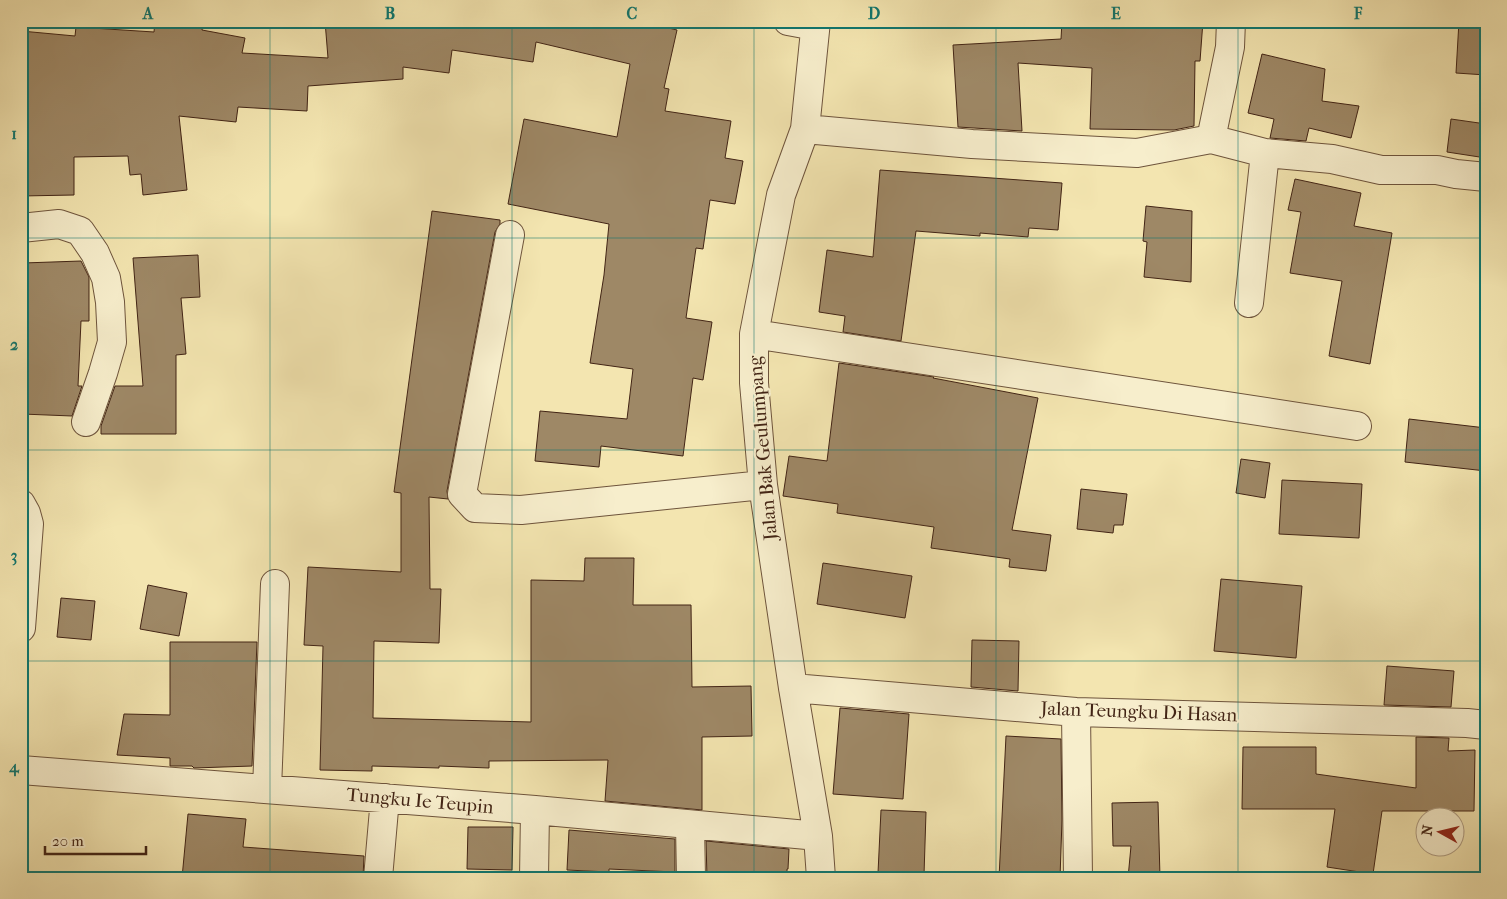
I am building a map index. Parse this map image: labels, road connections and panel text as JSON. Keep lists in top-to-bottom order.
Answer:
{
  "streets": {
    "street": ["Jalan Bak Geulumpang", "Jalan Teungku Di Hasan", "Tungku Ie Teupin"]
  },
  "crossings": [
    ["Jalan Bak Geulumpang", "Jalan Teungku Di Hasan"],
    ["Jalan Bak Geulumpang", "Tungku Ie Teupin"]
  ],
  "scale_bar": "20 m",
  "north": "left",
  "grid": {
    "columns": [
      "A",
      "B",
      "C",
      "D",
      "E",
      "F"
    ],
    "rows": [
      "1",
      "2",
      "3",
      "4"
    ]
  }
}
